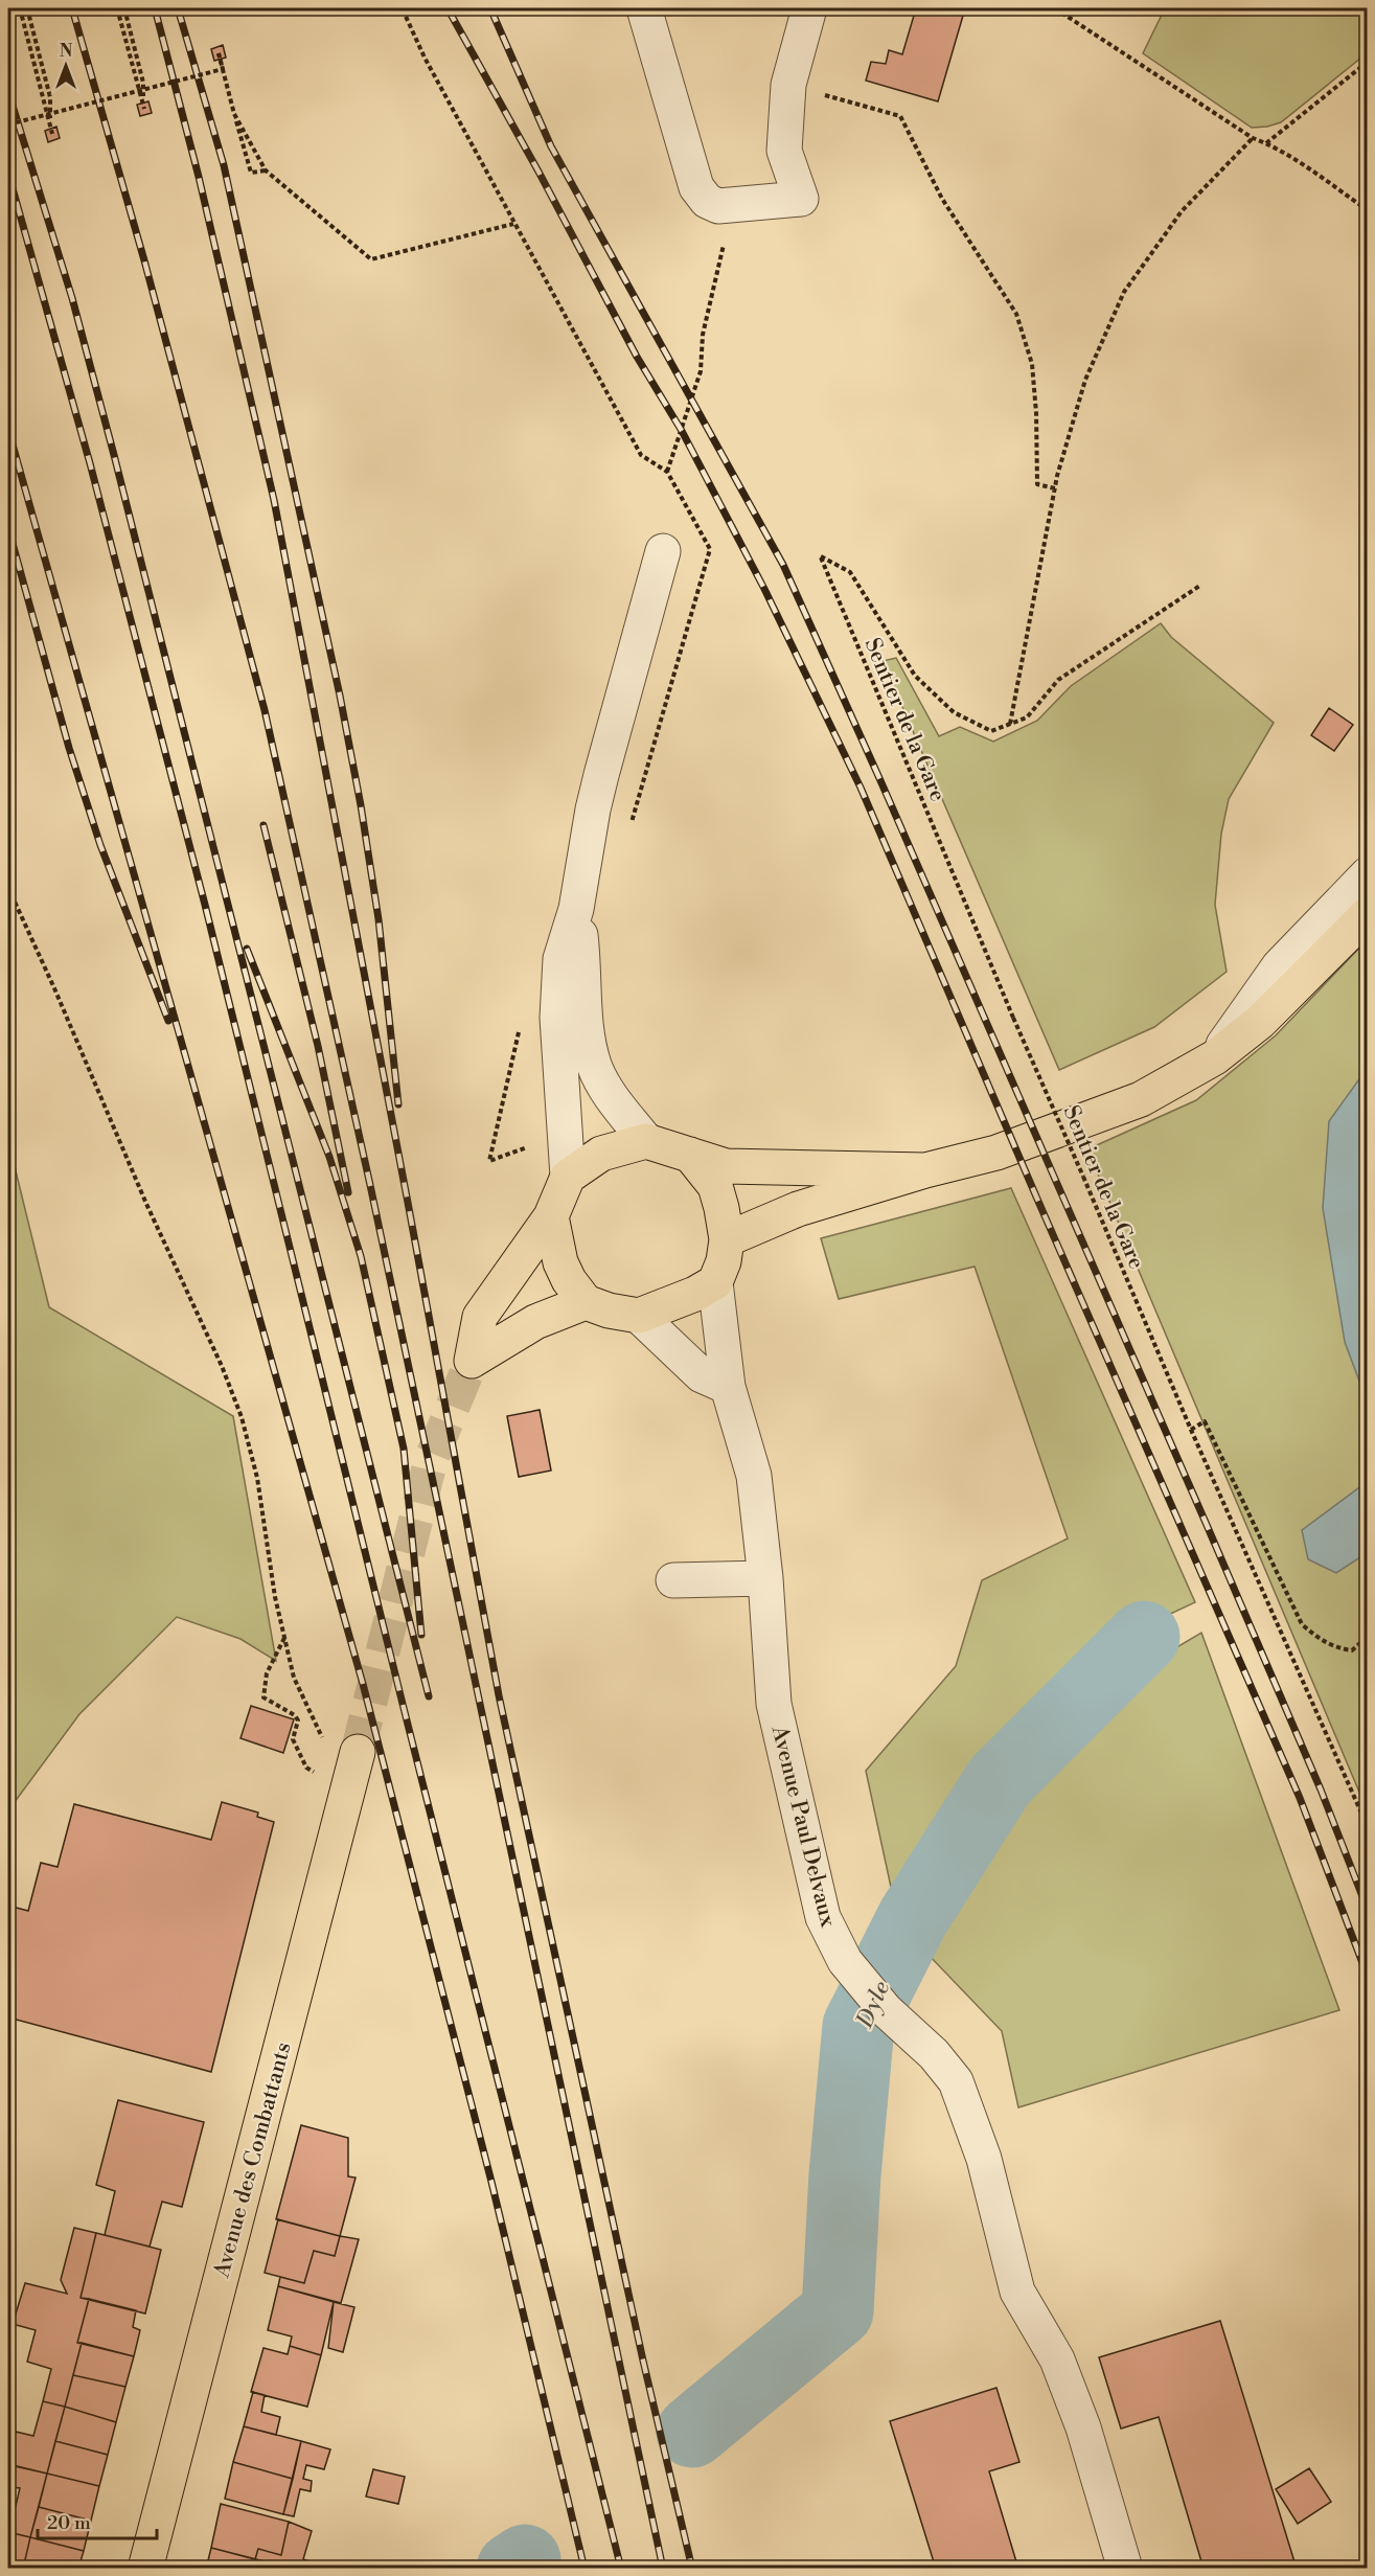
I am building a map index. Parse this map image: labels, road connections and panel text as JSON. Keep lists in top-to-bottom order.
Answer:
{
  "streets": {
    "main road": ["Avenue des Combattants"],
    "street": ["Avenue Paul Delvaux"],
    "path": ["Sentier de la Gare"]
  },
  "water": ["Dyle"],
  "scale_bar": "20 m",
  "north": "top"
}
